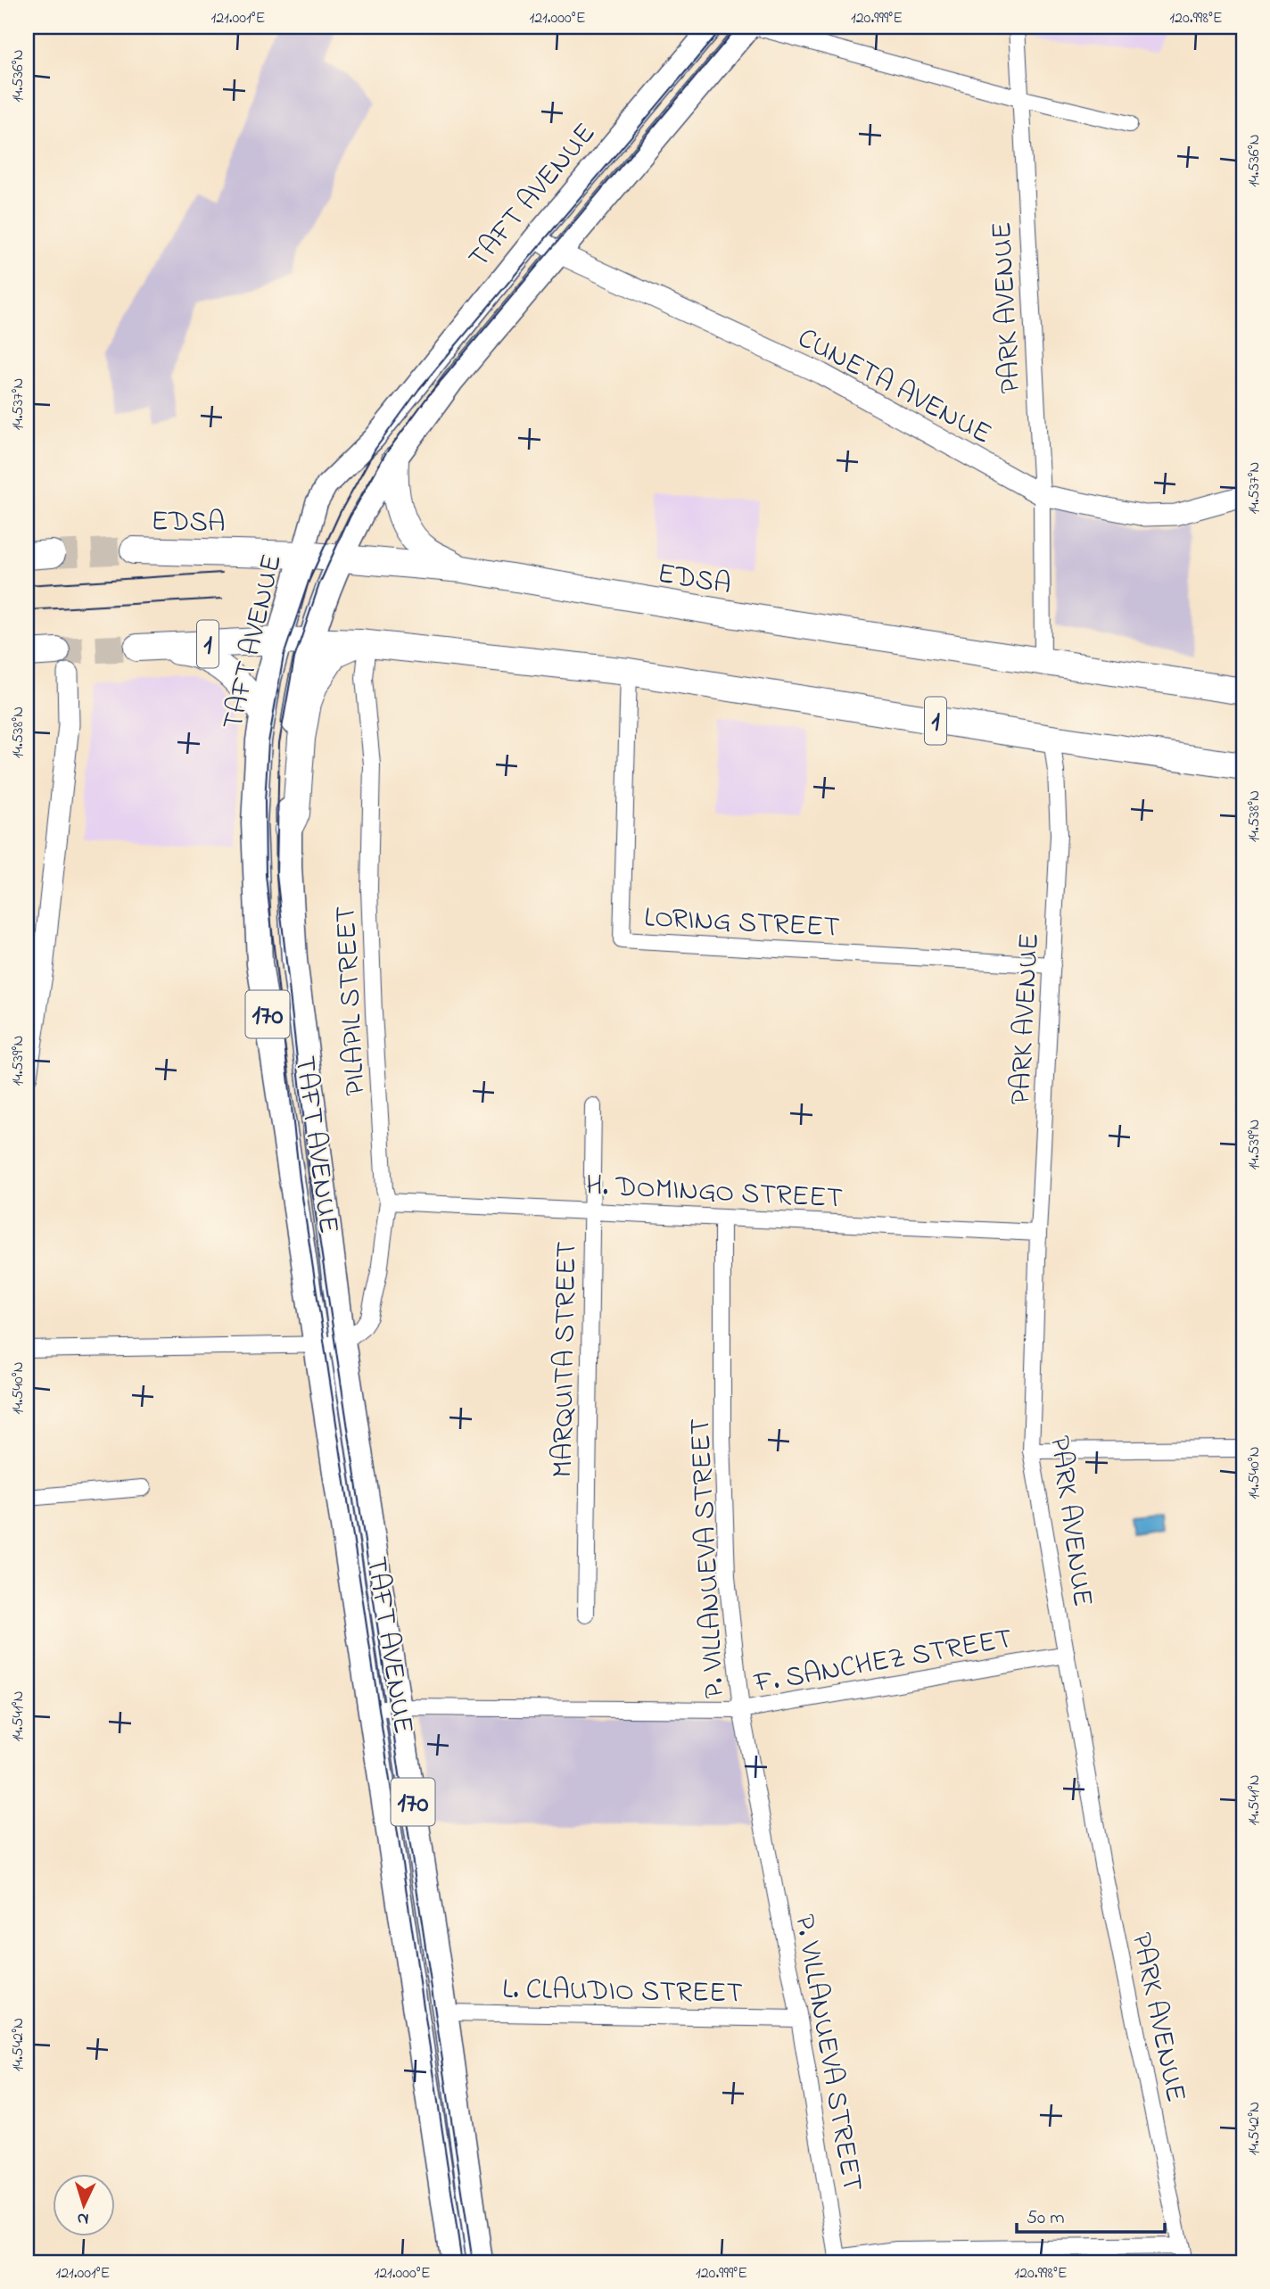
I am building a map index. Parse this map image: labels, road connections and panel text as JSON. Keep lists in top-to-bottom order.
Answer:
{
  "streets": {
    "highway": ["EDSA", "1"],
    "main road": ["TAFT AVENUE", "170"],
    "street": [
      "PARK AVENUE",
      "CUNETA AVENUE",
      "LORING STREET",
      "PILAPIL STREET",
      "H. DOMINGO STREET",
      "MARQUITA STREET",
      "P. VILLANUEVA STREET",
      "F. SANCHEZ STREET",
      "L. CLAUDIO STREET"
    ]
  },
  "crossings": [
    ["TAFT AVENUE", "CUNETA AVENUE"],
    ["TAFT AVENUE", "EDSA"],
    ["TAFT AVENUE", "1"],
    ["TAFT AVENUE", "PILAPIL STREET"],
    ["TAFT AVENUE", "F. SANCHEZ STREET"],
    ["TAFT AVENUE", "L. CLAUDIO STREET"],
    ["PARK AVENUE", "CUNETA AVENUE"],
    ["PARK AVENUE", "EDSA"],
    ["PARK AVENUE", "1"],
    ["PARK AVENUE", "LORING STREET"],
    ["PARK AVENUE", "H. DOMINGO STREET"],
    ["PARK AVENUE", "F. SANCHEZ STREET"],
    ["1", "LORING STREET"],
    ["1", "PILAPIL STREET"],
    ["PILAPIL STREET", "H. DOMINGO STREET"],
    ["H. DOMINGO STREET", "MARQUITA STREET"],
    ["H. DOMINGO STREET", "P. VILLANUEVA STREET"],
    ["P. VILLANUEVA STREET", "F. SANCHEZ STREET"],
    ["P. VILLANUEVA STREET", "L. CLAUDIO STREET"]
  ],
  "scale_bar": "50 m",
  "north": "bottom",
  "coordinates": [
    "121.001°E",
    "121.000°E",
    "120.999°E",
    "120.998°E",
    "14.536°N",
    "14.537°N",
    "14.538°N",
    "14.539°N",
    "14.540°N",
    "14.541°N",
    "14.542°N"
  ]
}
